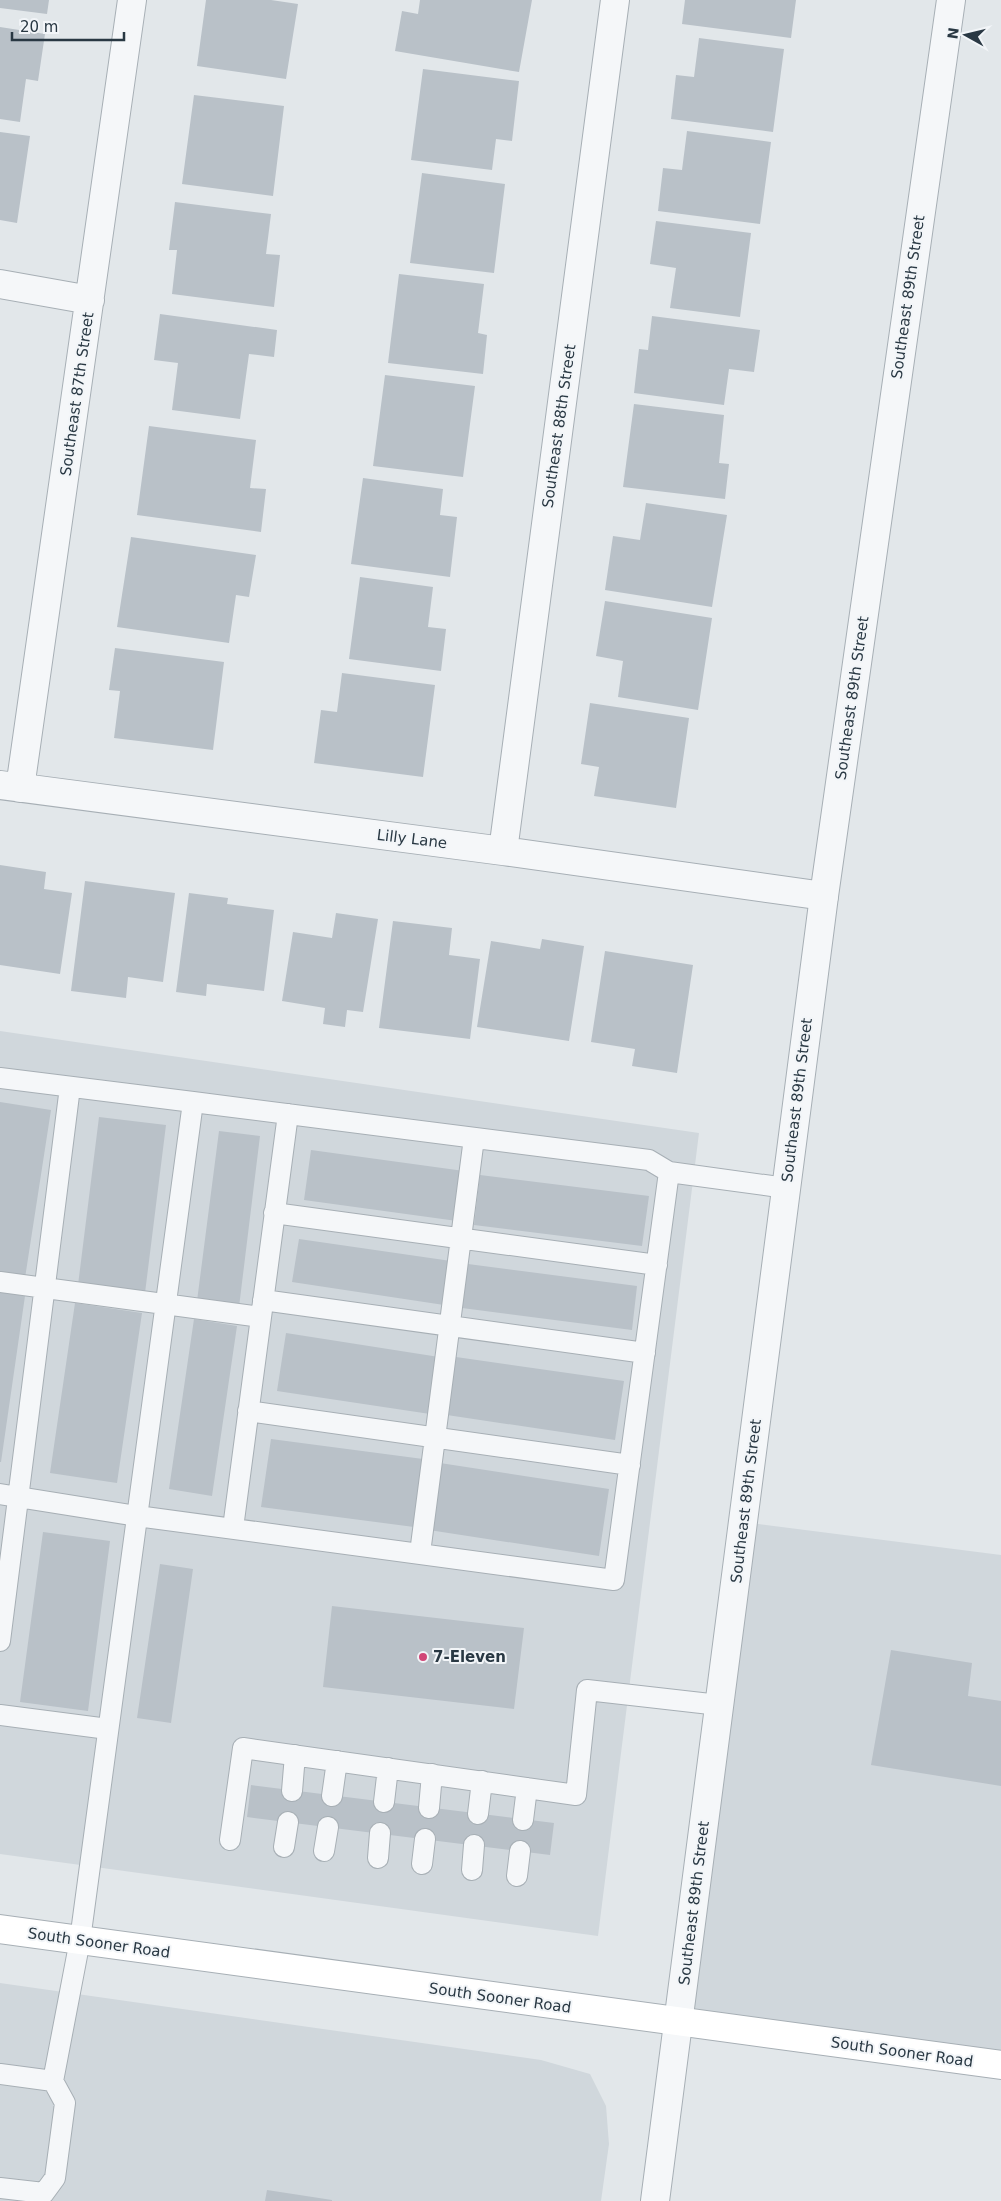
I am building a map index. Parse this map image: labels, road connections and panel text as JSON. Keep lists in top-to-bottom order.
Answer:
{
  "streets": {
    "main road": ["South Sooner Road"],
    "street": [
      "Southeast 89th Street",
      "Southeast 87th Street",
      "Southeast 88th Street",
      "Lilly Lane"
    ]
  },
  "crossings": [
    ["Southeast 89th Street", "Lilly Lane"],
    ["Southeast 89th Street", "South Sooner Road"],
    ["Southeast 87th Street", "Lilly Lane"],
    ["Southeast 88th Street", "Lilly Lane"]
  ],
  "places": ["7-Eleven"],
  "scale_bar": "20 m",
  "north": "left"
}
